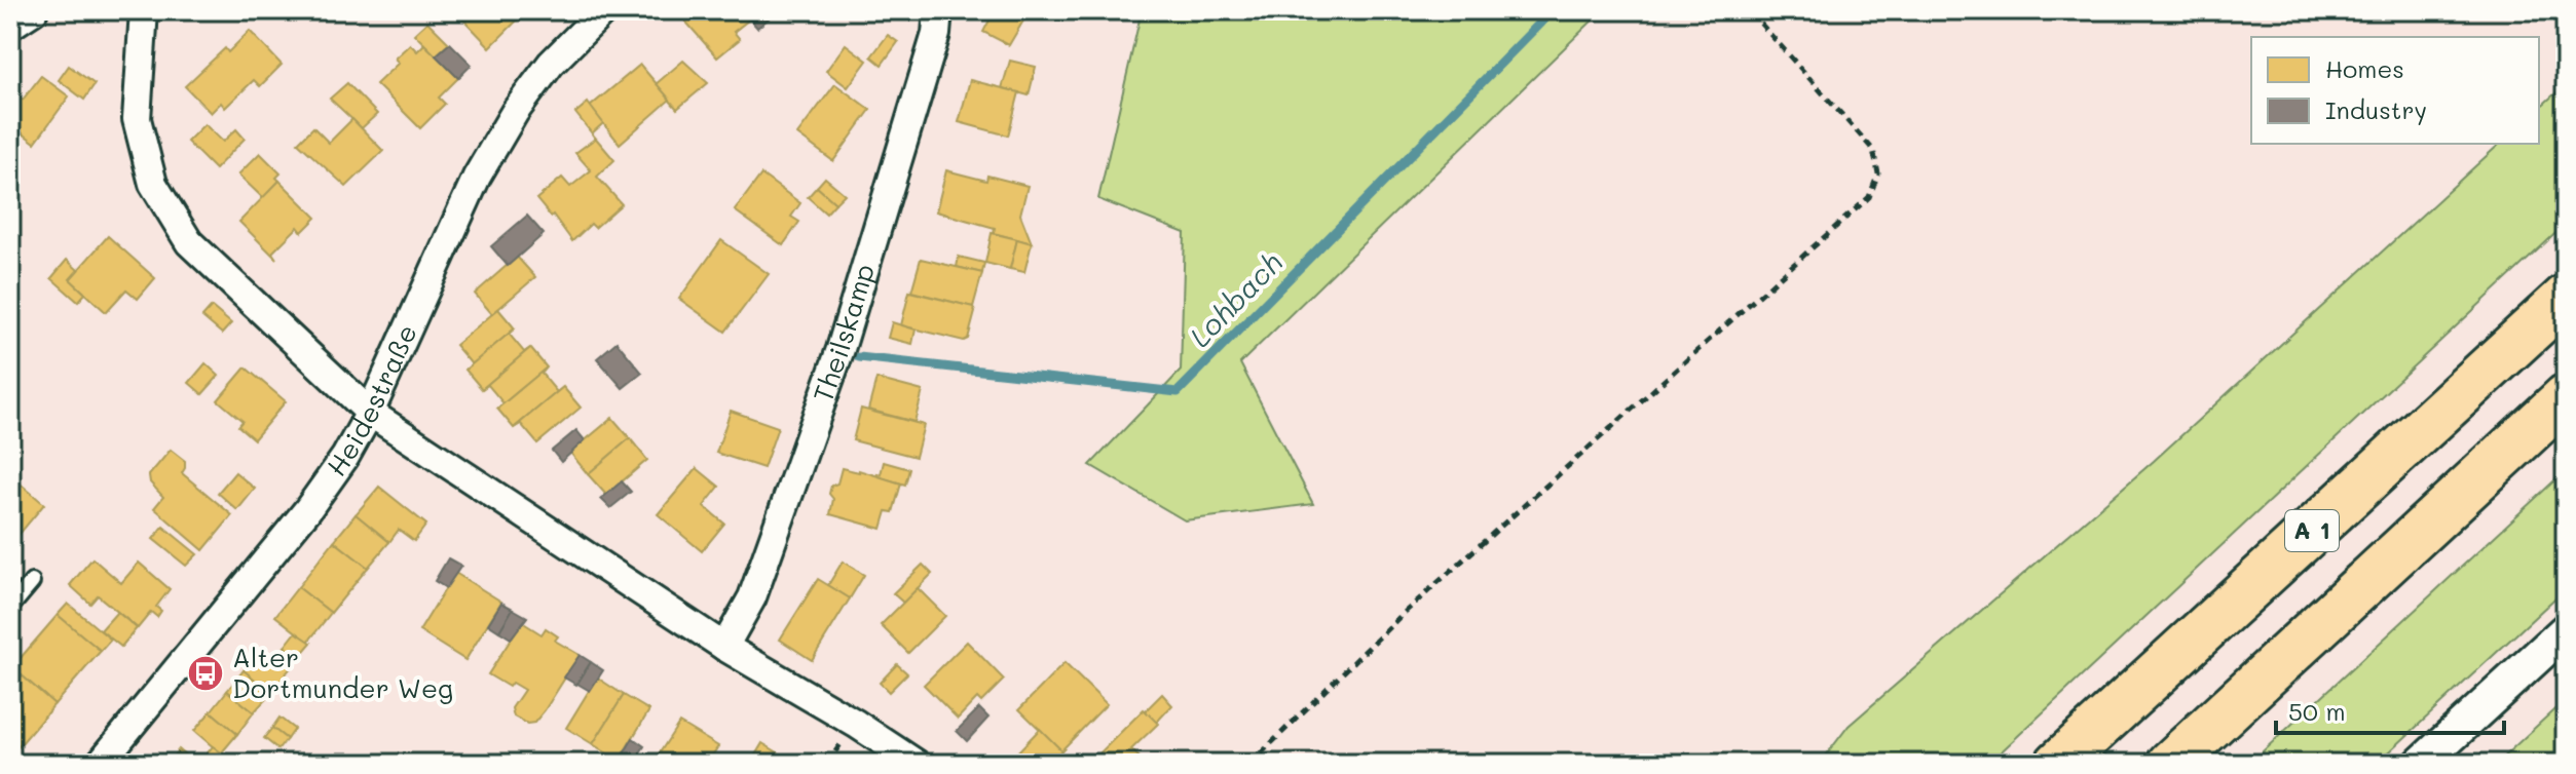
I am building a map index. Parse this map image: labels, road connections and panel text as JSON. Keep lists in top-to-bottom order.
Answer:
{
  "streets": {
    "highway": ["A 1"],
    "street": ["Theilskamp", "Heidestraße"]
  },
  "water": ["Lohbach"],
  "places": {
    "bus stop": ["Alter Dortmunder Weg"]
  },
  "legend": ["Homes", "Industry"],
  "scale_bar": "50 m"
}
